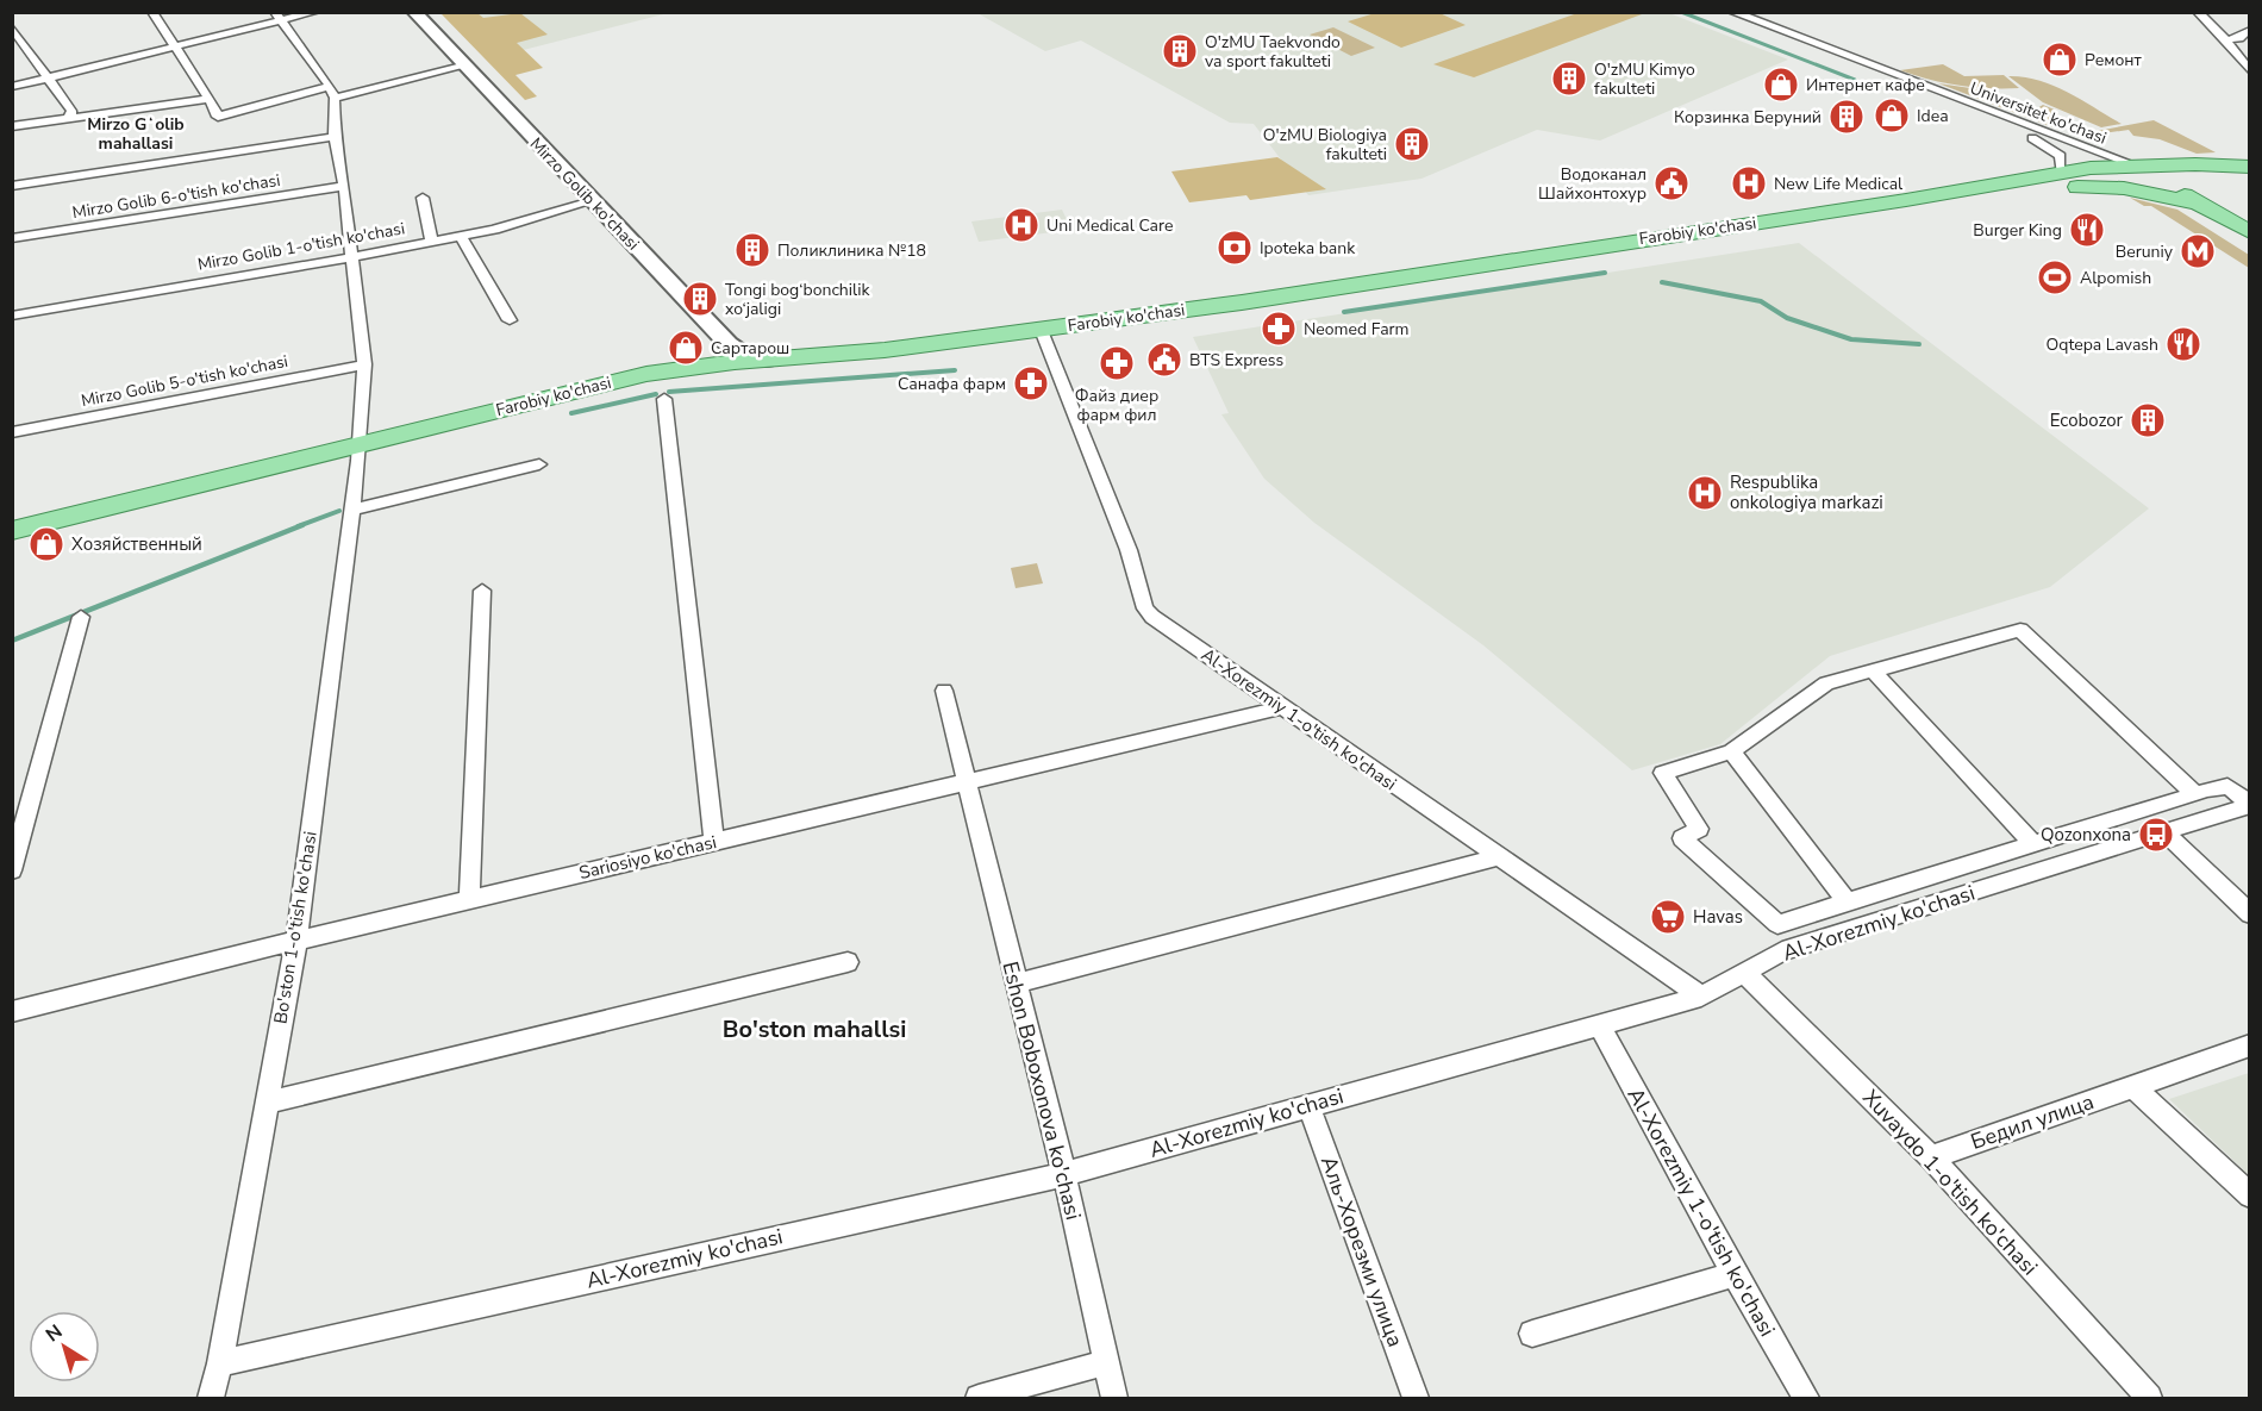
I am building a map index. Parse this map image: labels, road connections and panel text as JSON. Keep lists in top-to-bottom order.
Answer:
{
  "streets": {
    "main road": ["Mirzo Golib ko'chasi", "Farobiy ko'chasi"],
    "street": [
      "Universitet ko'chasi",
      "Mirzo Golib 6-o'tish ko'chasi",
      "Mirzo Golib 1-o'tish ko'chasi",
      "Mirzo Golib 5-o'tish ko'chasi",
      "Al-Xorezmiy 1-o'tish ko'chasi",
      "Sariosiyo ko'chasi",
      "Al-Xorezmiy ko'chasi",
      "Bo'ston 1-o'tish ko'chasi",
      "Eshon Boboxonova ko'chasi",
      "Бедил улица",
      "Xuvaydo 1-o'tish ko'chasi",
      "Аль-Хорезми улица"
    ]
  },
  "crossings": [
    ["Universitet ko'chasi", "Farobiy ko'chasi"],
    ["Mirzo Golib ko'chasi", "Farobiy ko'chasi"],
    ["Mirzo Golib ko'chasi", "Mirzo Golib 1-o'tish ko'chasi"],
    ["Mirzo Golib 6-o'tish ko'chasi", "Bo'ston 1-o'tish ko'chasi"],
    ["Farobiy ko'chasi", "Al-Xorezmiy 1-o'tish ko'chasi"],
    ["Farobiy ko'chasi", "Bo'ston 1-o'tish ko'chasi"],
    ["Mirzo Golib 1-o'tish ko'chasi", "Bo'ston 1-o'tish ko'chasi"],
    ["Mirzo Golib 5-o'tish ko'chasi", "Bo'ston 1-o'tish ko'chasi"],
    ["Al-Xorezmiy 1-o'tish ko'chasi", "Sariosiyo ko'chasi"],
    ["Al-Xorezmiy 1-o'tish ko'chasi", "Al-Xorezmiy ko'chasi"],
    ["Sariosiyo ko'chasi", "Bo'ston 1-o'tish ko'chasi"],
    ["Sariosiyo ko'chasi", "Eshon Boboxonova ko'chasi"],
    ["Al-Xorezmiy ko'chasi", "Bo'ston 1-o'tish ko'chasi"],
    ["Al-Xorezmiy ko'chasi", "Eshon Boboxonova ko'chasi"],
    ["Al-Xorezmiy ko'chasi", "Xuvaydo 1-o'tish ko'chasi"],
    ["Al-Xorezmiy ko'chasi", "Аль-Хорезми улица"],
    ["Бедил улица", "Xuvaydo 1-o'tish ko'chasi"]
  ],
  "districts": ["Mirzo Gʻolib mahallasi", "Bo'ston mahallsi"],
  "places": {
    "building": [
      "O'zMU Taekvondo va sport fakulteti",
      "O'zMU Kimyo fakulteti",
      "Корзинка Беруний",
      "O'zMU Biologiya fakulteti",
      "Поликлиника №18",
      "Tongi bog‘bonchilik xo‘jaligi",
      "Ecobozor"
    ],
    "shop": [
      "Ремонт",
      "Интернет кафе",
      "Idea",
      "Сартарош",
      "Хозяйственный"
    ],
    "public building": ["Водоканал Шайхонтохур", "BTS Express"],
    "hospital": ["New Life Medical", "Uni Medical Care", "Respublika onkologiya markazi"],
    "restaurant": ["Burger King", "Oqtepa Lavash"],
    "bank": ["Ipoteka bank"],
    "metro station": ["Beruniy"],
    "sports": ["Alpomish"],
    "pharmacy": ["Neomed Farm", "Файз диер фарм фил", "Санафа фарм"],
    "bus stop": ["Qozonxona"],
    "supermarket": ["Havas"]
  },
  "north": "top left"
}
